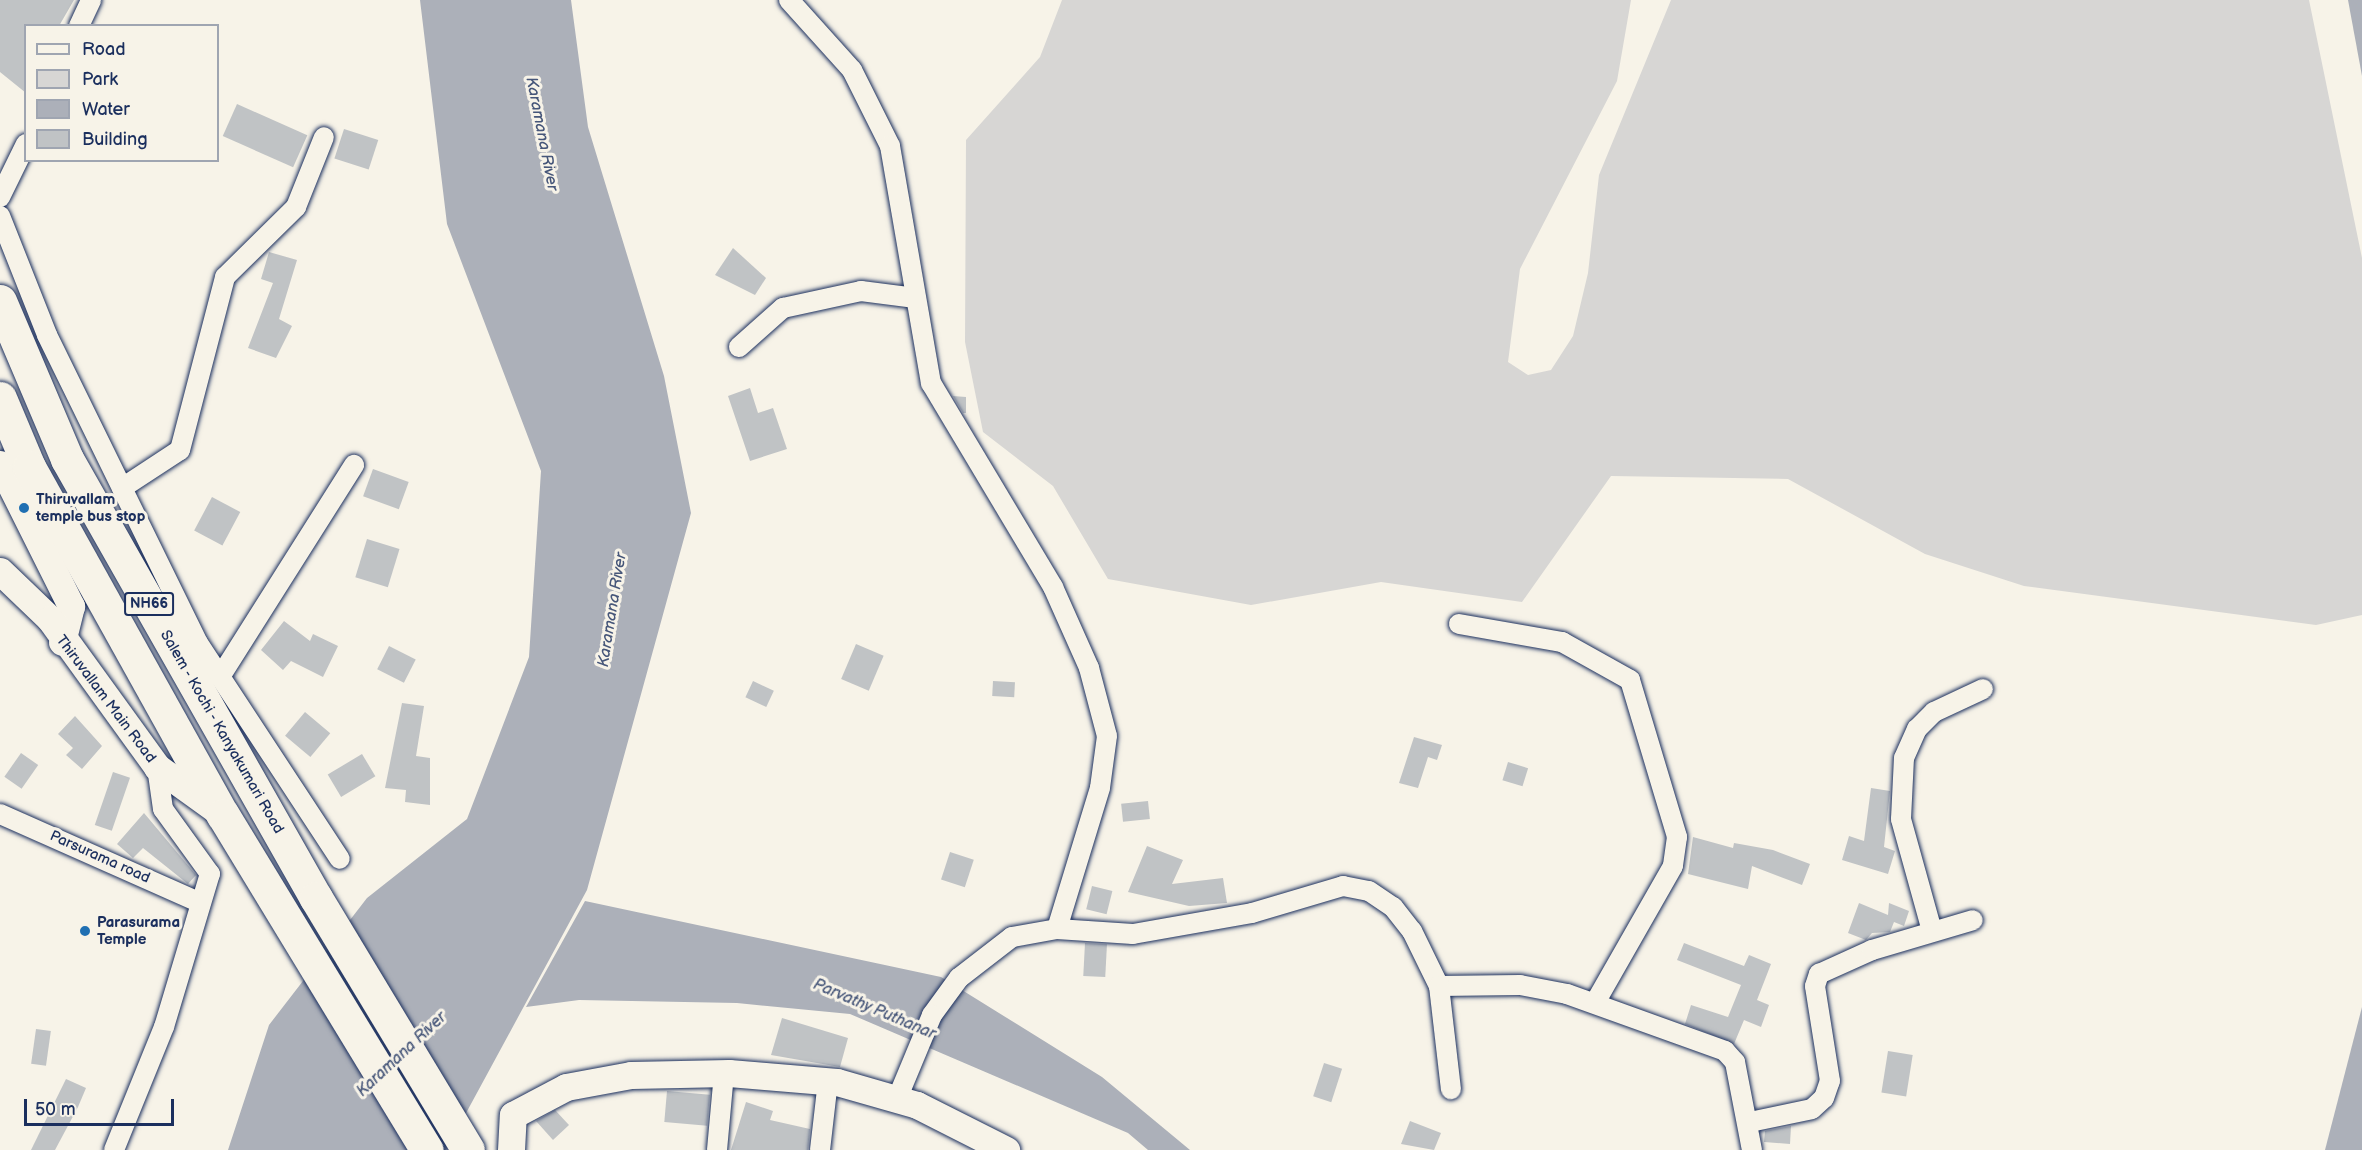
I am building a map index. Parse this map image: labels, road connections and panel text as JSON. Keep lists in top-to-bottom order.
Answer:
{
  "streets": {
    "highway": ["NH66", "Salem - Kochi - Kanyakumari Road"],
    "street": ["Thiruvallam Main Road", "Parsurama road"]
  },
  "crossings": [
    ["NH66", "Thiruvallam Main Road"]
  ],
  "water": ["Karamana River", "Parvathy Puthanar"],
  "places": ["Thiruvallam temple bus stop", "Parasurama Temple"],
  "legend": [
    "Road",
    "Park",
    "Water",
    "Building"
  ],
  "scale_bar": "50 m"
}
